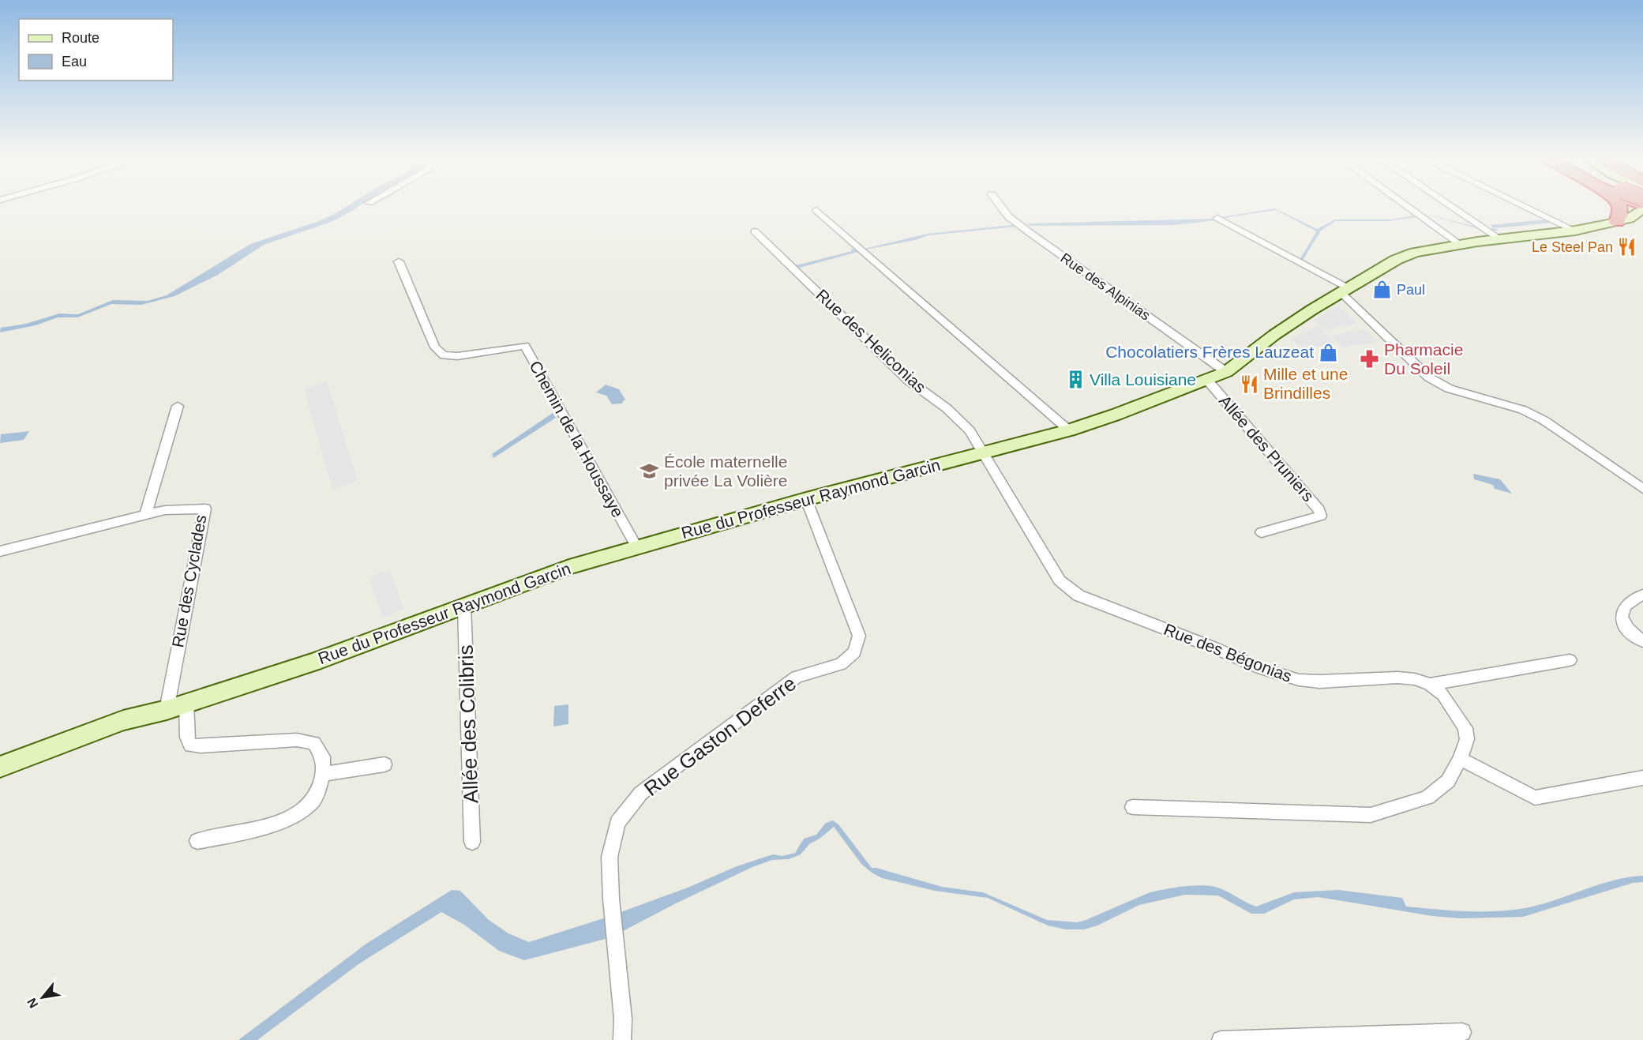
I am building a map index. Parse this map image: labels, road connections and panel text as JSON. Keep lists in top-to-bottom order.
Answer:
{
  "streets": {
    "street": [
      "Rue des Alpinias",
      "Rue des Heliconias",
      "Chemin de la Houssaye",
      "Allée des Pruniers",
      "Rue du Professeur Raymond Garcin",
      "Rue des Cyclades",
      "Rue des Bégonias",
      "Allée des Colibris",
      "Rue Gaston Deferre"
    ]
  },
  "crossings": [
    ["Rue des Alpinias", "Rue du Professeur Raymond Garcin"],
    ["Rue des Heliconias", "Rue du Professeur Raymond Garcin"],
    ["Rue des Heliconias", "Rue des Bégonias"],
    ["Chemin de la Houssaye", "Rue du Professeur Raymond Garcin"],
    ["Allée des Pruniers", "Rue du Professeur Raymond Garcin"],
    ["Rue du Professeur Raymond Garcin", "Rue des Cyclades"],
    ["Rue du Professeur Raymond Garcin", "Rue des Bégonias"],
    ["Rue du Professeur Raymond Garcin", "Allée des Colibris"],
    ["Rue du Professeur Raymond Garcin", "Rue Gaston Deferre"]
  ],
  "places": {
    "restaurant": ["Le Steel Pan", "Mille et une Brindilles"],
    "shop": ["Paul", "Chocolatiers Frères Lauzeat"],
    "pharmacy": ["Pharmacie Du Soleil"],
    "building": ["Villa Louisiane"],
    "school or university": ["École maternelle privée La Volière"]
  },
  "legend": ["Route", "Eau"],
  "north": "bottom left"
}
